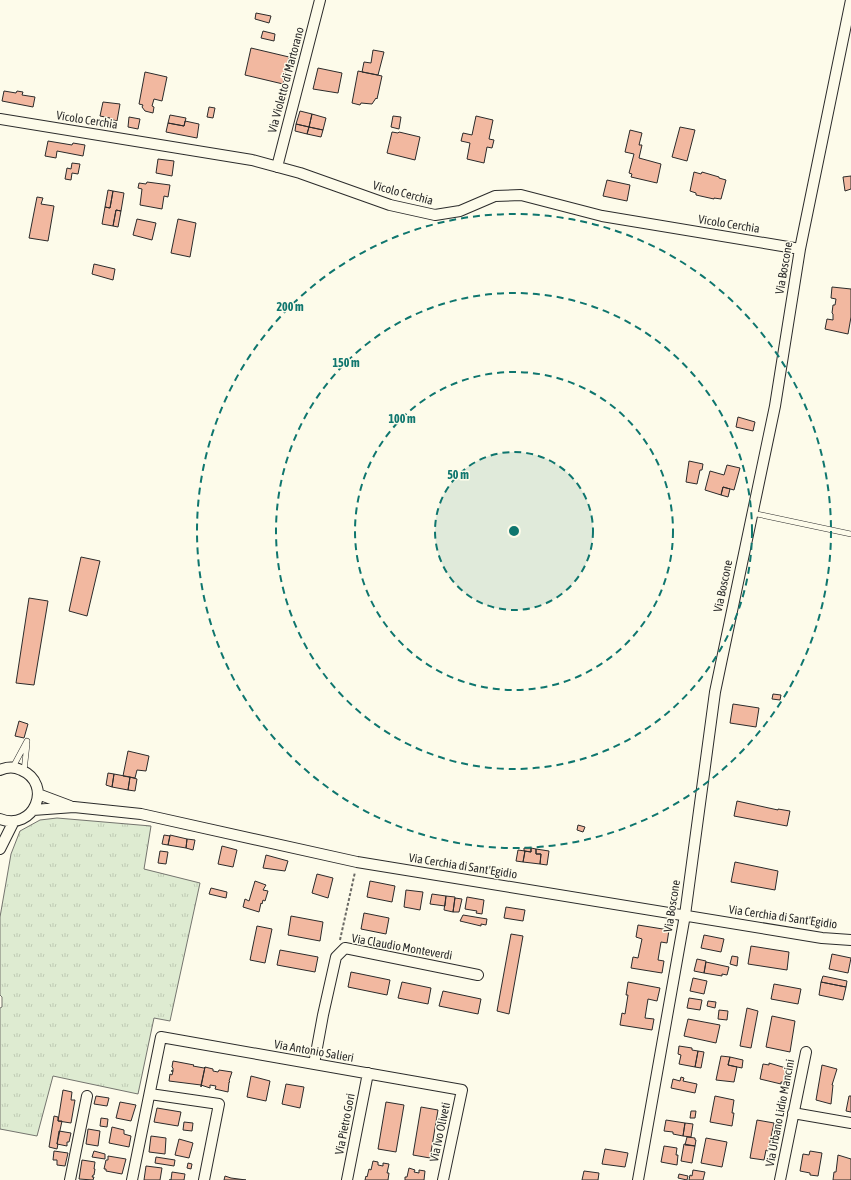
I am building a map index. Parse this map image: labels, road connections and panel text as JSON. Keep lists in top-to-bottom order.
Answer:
{
  "streets": {
    "street": [
      "Via Violetto di Martorano",
      "Vicolo Cerchia",
      "Via Boscone",
      "Via Cerchia di Sant'Egidio",
      "Via Claudio Monteverdi",
      "Via Antonio Salieri",
      "Via Urbano Lidio Mancini",
      "Via Pietro Gori",
      "Via Ivo Oliveti"
    ]
  },
  "crossings": [
    ["Via Violetto di Martorano", "Vicolo Cerchia"],
    ["Vicolo Cerchia", "Via Boscone"],
    ["Via Boscone", "Via Cerchia di Sant'Egidio"],
    ["Via Antonio Salieri", "Via Pietro Gori"],
    ["Via Antonio Salieri", "Via Ivo Oliveti"]
  ],
  "rings": [
    "200 m",
    "150 m",
    "100 m",
    "50 m"
  ]
}
